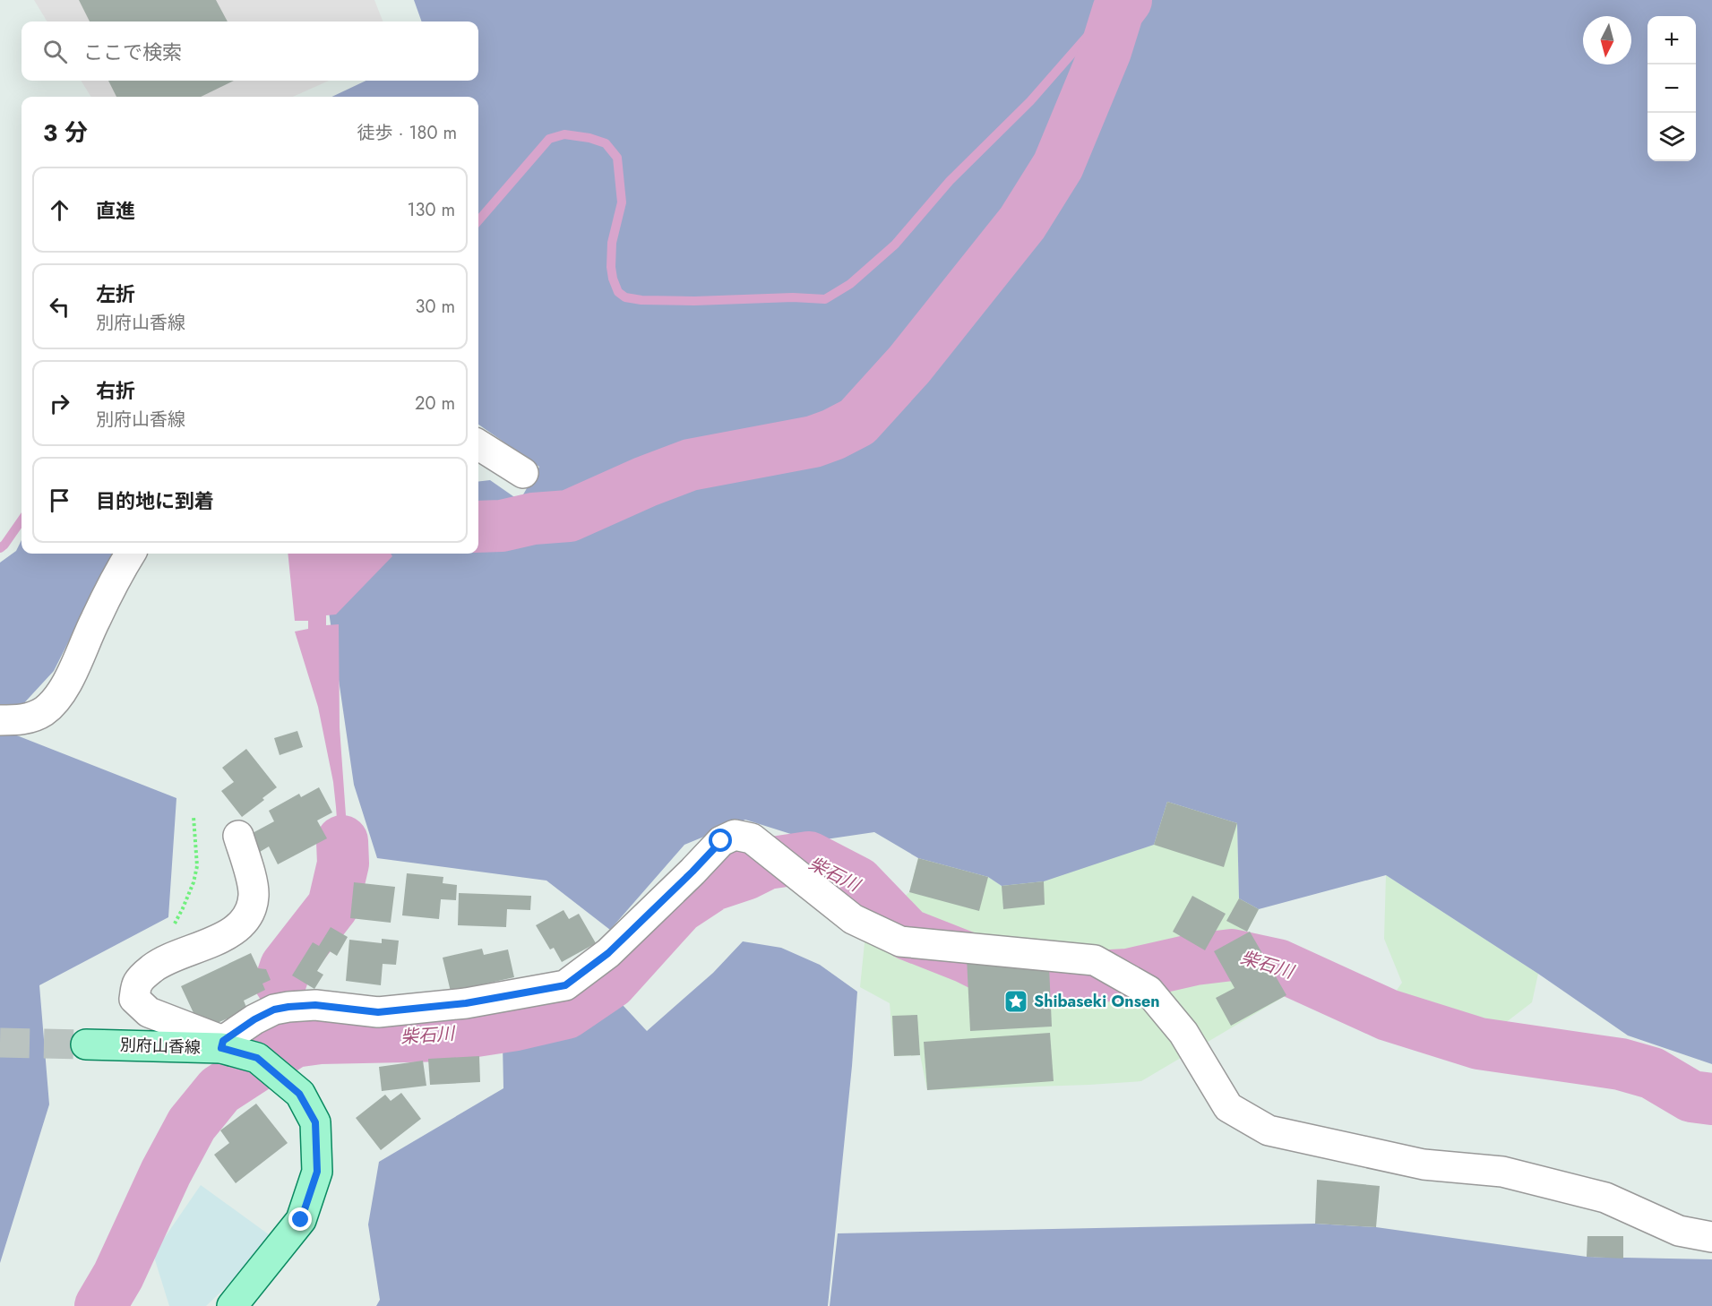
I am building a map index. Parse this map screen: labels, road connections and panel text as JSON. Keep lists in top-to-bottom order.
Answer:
{
  "streets": {
    "main road": ["別府山香線"]
  },
  "water": ["柴石川"],
  "places": {
    "place": ["Shibaseki Onsen"]
  },
  "north": "bottom",
  "page": {
    "map_buttons": ["+", "−"],
    "search": "ここで検索",
    "heading": ["3 分", "徒歩 · 180 m"],
    "list": [
      ["直進", "130 m"],
      ["左折", "別府山香線", "30 m"],
      ["右折", "別府山香線", "20 m"],
      "目的地に到着"
    ]
  }
}
